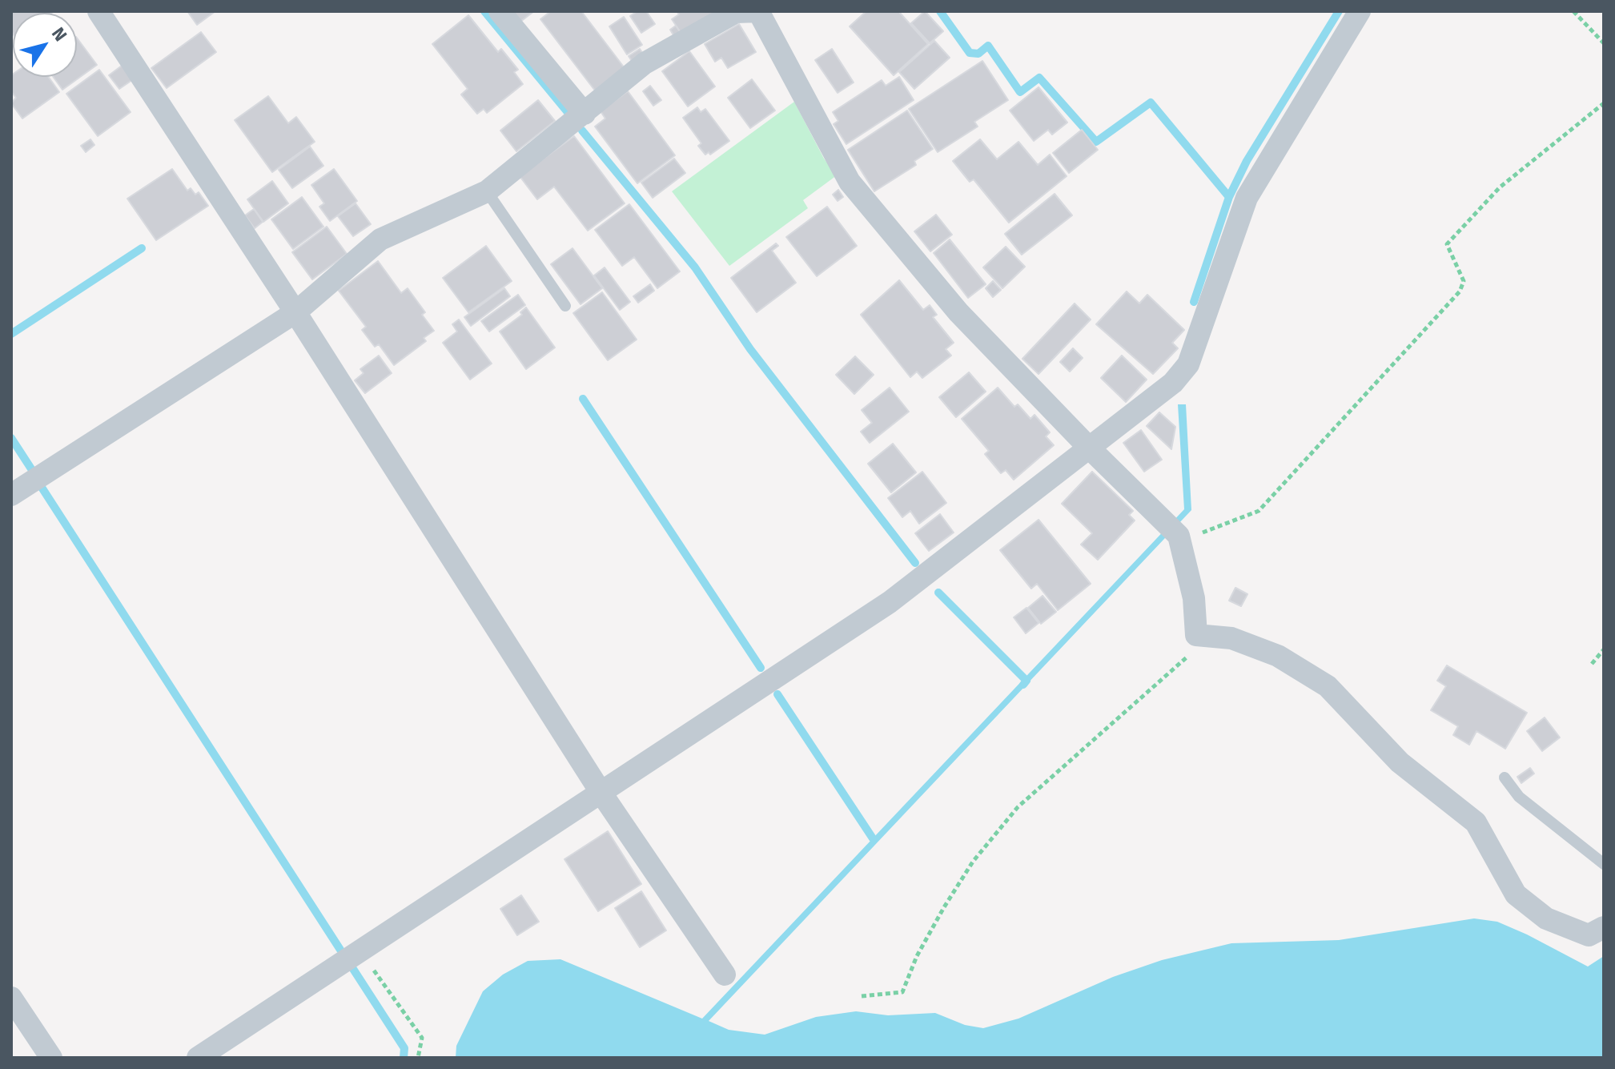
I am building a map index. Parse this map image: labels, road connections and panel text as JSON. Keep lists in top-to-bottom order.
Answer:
{
  "north": "top right"
}
